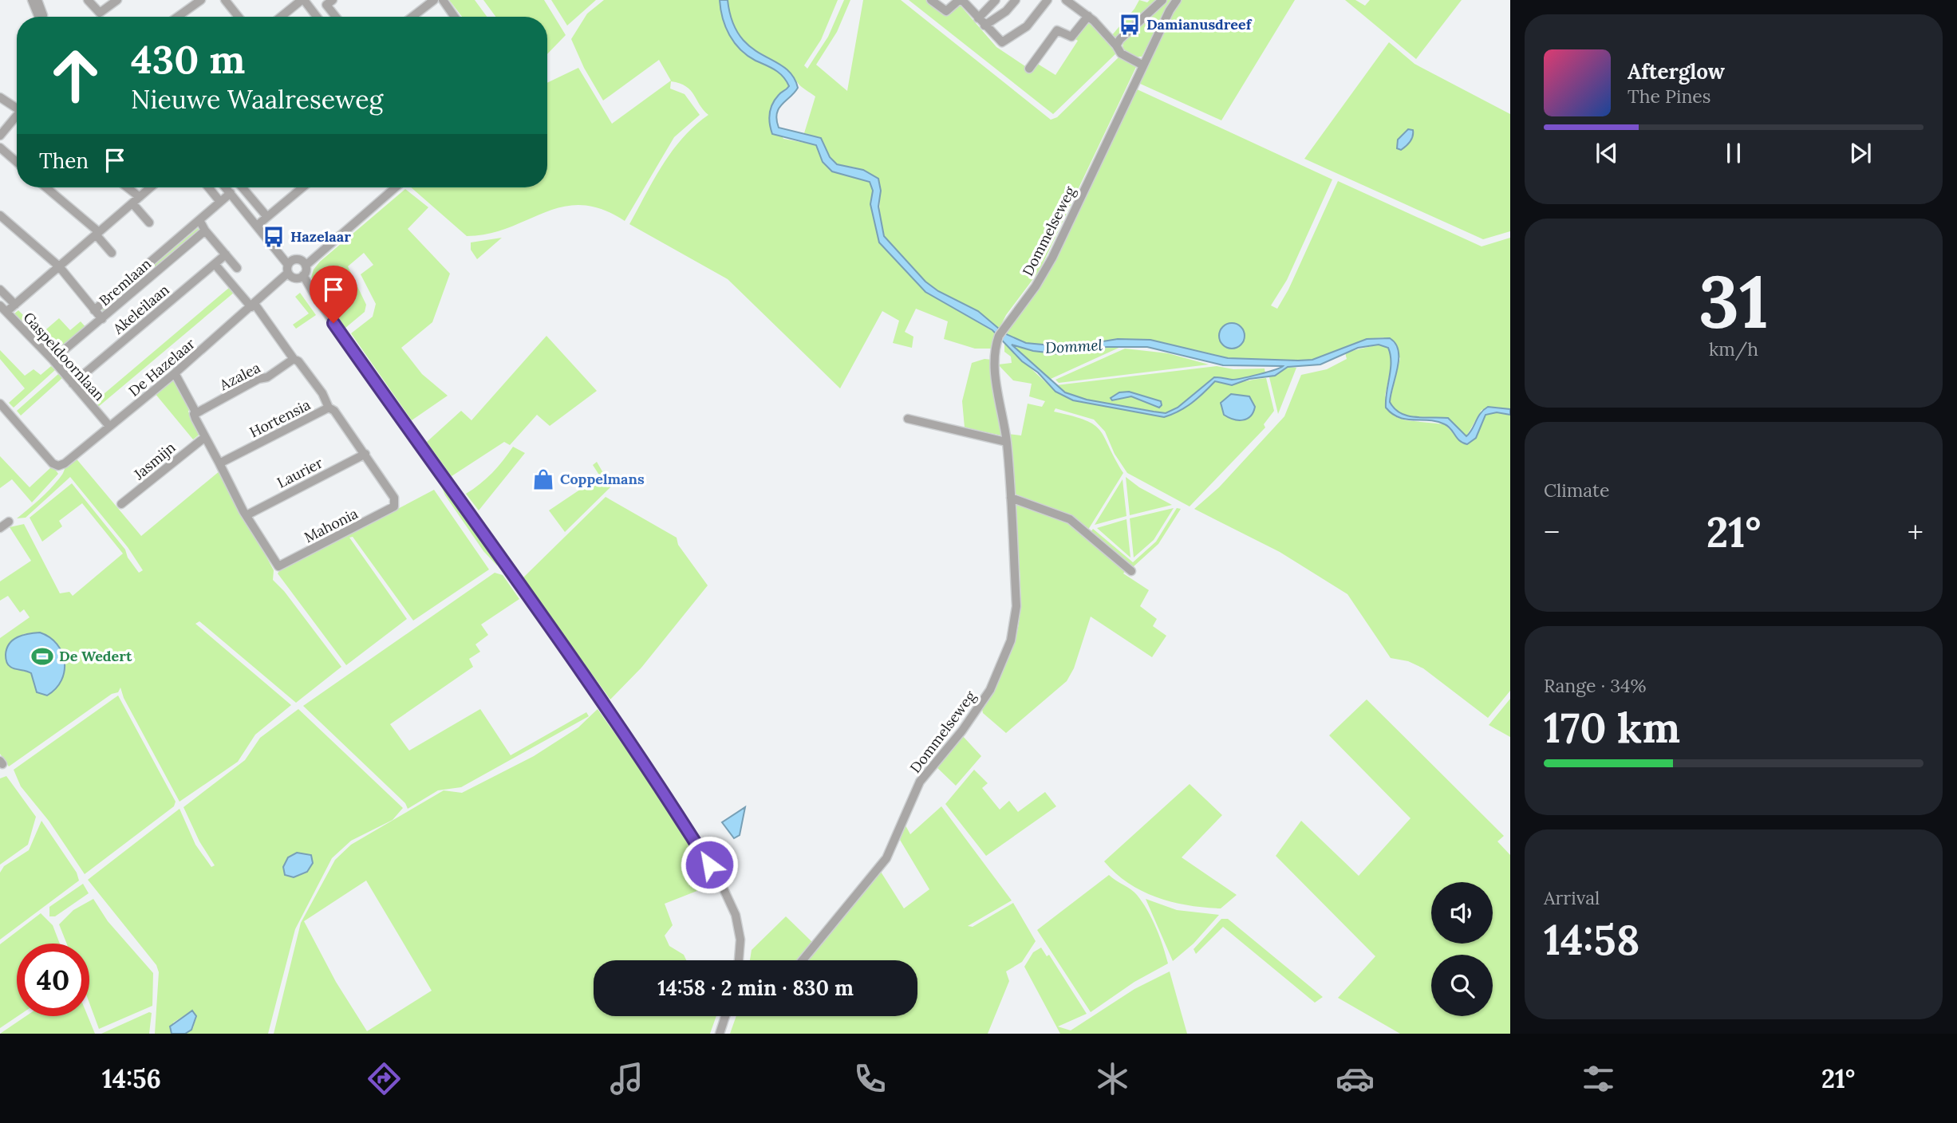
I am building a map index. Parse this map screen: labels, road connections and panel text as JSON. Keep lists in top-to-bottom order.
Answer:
{
  "streets": {
    "street": [
      "Dommelseweg",
      "Bremlaan",
      "Akeleilaan",
      "Gaspeldoornlaan",
      "De Hazelaar",
      "Azalea",
      "Hortensia",
      "Jasmijn",
      "Laurier",
      "Mahonia"
    ]
  },
  "crossings": [
    ["Bremlaan", "Gaspeldoornlaan"],
    ["Akeleilaan", "Gaspeldoornlaan"],
    ["Akeleilaan", "Hortensia"],
    ["Gaspeldoornlaan", "De Hazelaar"],
    ["De Hazelaar", "Hortensia"],
    ["Azalea", "Hortensia"],
    ["Hortensia", "Mahonia"],
    ["Laurier", "Mahonia"]
  ],
  "water": ["Dommel"],
  "places": {
    "bus stop": ["Damianusdreef", "Hazelaar"],
    "shop": ["Coppelmans"],
    "sports": ["De Wedert"]
  },
  "page": {
    "turn": ["430 m", "Nieuwe Waalreseweg"],
    "song": ["Afterglow", "The Pines"],
    "then": "Then",
    "tile": [
      ["31", "km/h"],
      "Climate",
      ["Range · 34%", "170 km"],
      ["Arrival", "14:58"]
    ],
    "heat": ["−", "21°", "+"],
    "limit": "40",
    "trip": "14:58 · 2 min · 830 m",
    "tabs": ["14:56", "21°"]
  }
}
